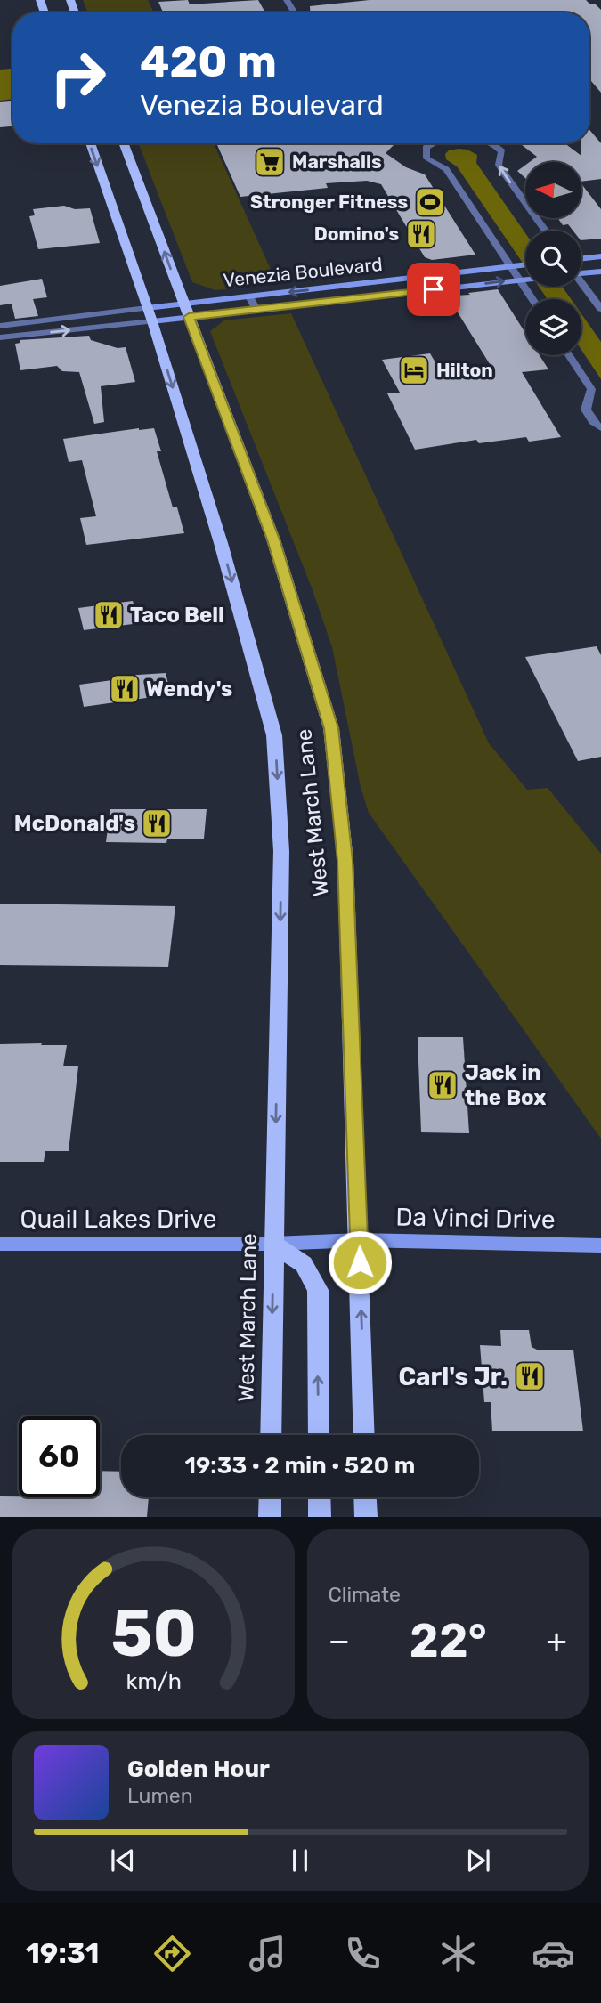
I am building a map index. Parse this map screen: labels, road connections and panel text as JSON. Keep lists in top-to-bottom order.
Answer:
{
  "streets": {
    "main road": ["West March Lane"],
    "street": ["Venezia Boulevard", "Da Vinci Drive", "Quail Lakes Drive"]
  },
  "crossings": [
    ["Venezia Boulevard", "West March Lane"],
    ["West March Lane", "Da Vinci Drive"],
    ["West March Lane", "Quail Lakes Drive"],
    ["Da Vinci Drive", "Quail Lakes Drive"]
  ],
  "places": {
    "supermarket": ["Marshalls"],
    "sports": ["Stronger Fitness"],
    "restaurant": [
      "Domino's",
      "Taco Bell",
      "Wendy's",
      "McDonald's",
      "Jack in the Box",
      "Carl's Jr."
    ],
    "hotel": ["Hilton"]
  },
  "north": "left",
  "page": {
    "turn": ["420 m", "Venezia Boulevard"],
    "limit": "60",
    "trip": "19:33 · 2 min · 520 m",
    "tile": "Climate",
    "heat": ["−", "22°", "+"],
    "song": ["Golden Hour", "Lumen"],
    "tabs": "19:31",
    "gauge": ["50", "km/h"]
  }
}
